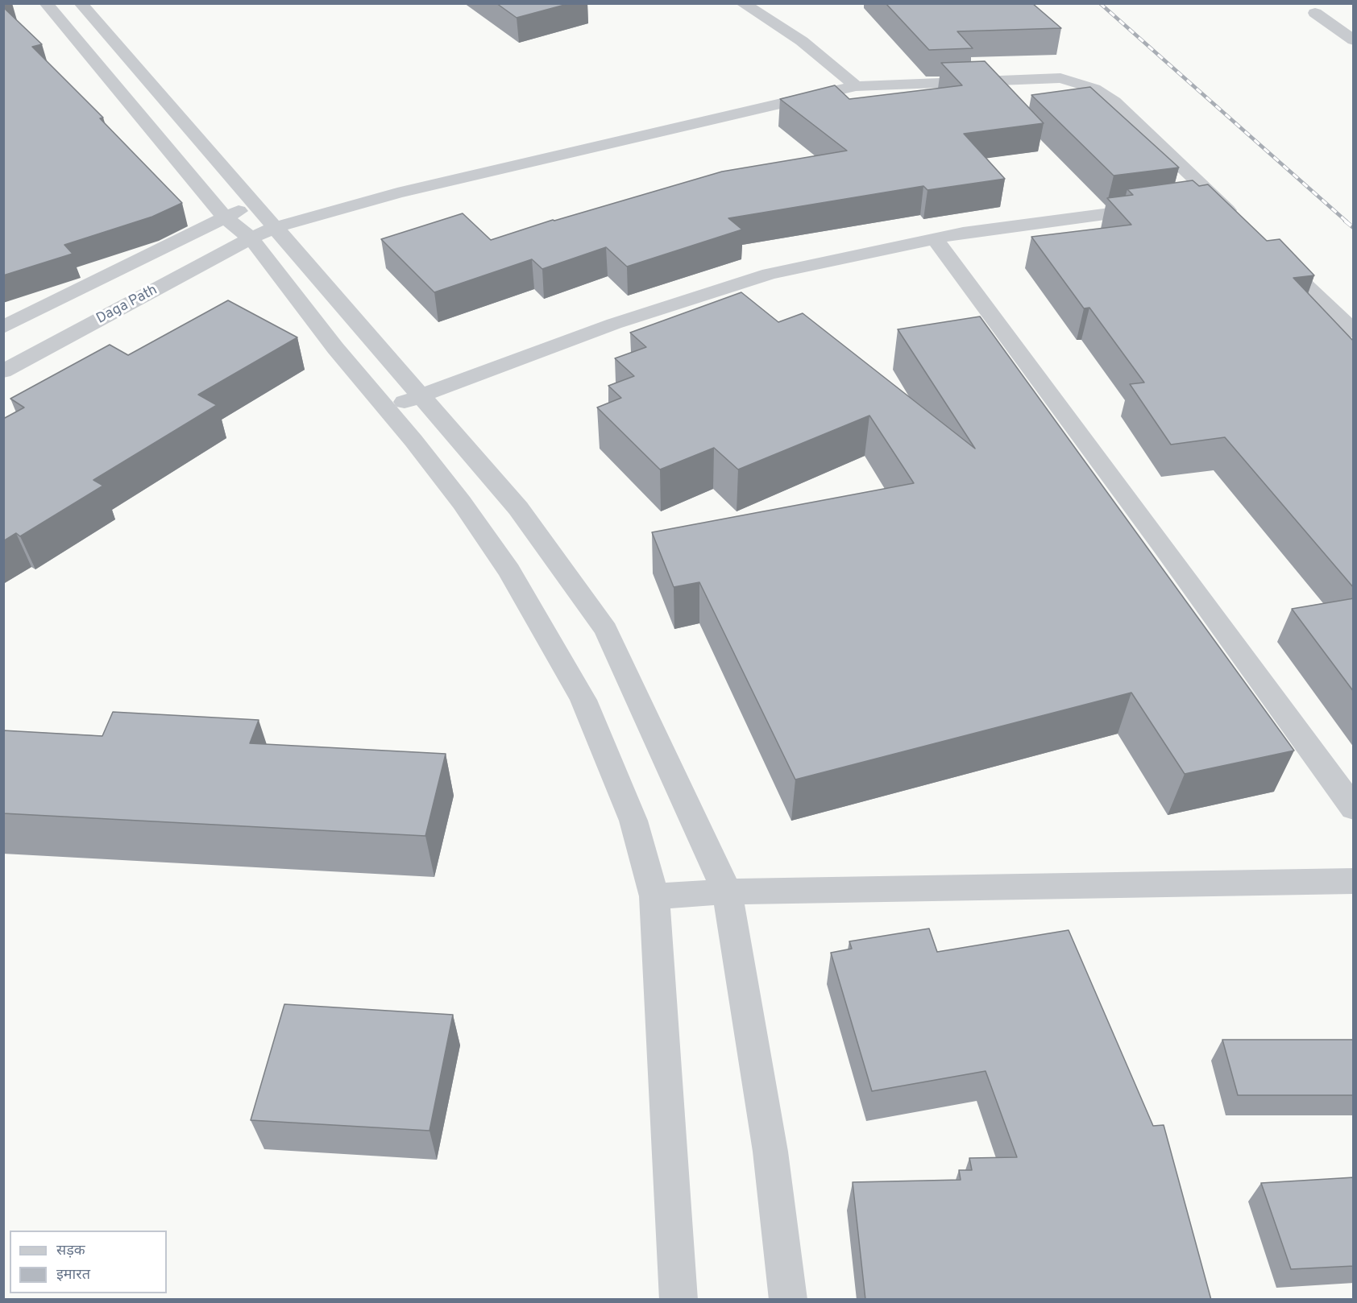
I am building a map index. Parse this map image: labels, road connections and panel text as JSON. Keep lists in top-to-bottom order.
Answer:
{
  "streets": {
    "street": ["Daga Path"]
  },
  "legend": ["सड़क", "इमारत"]
}
